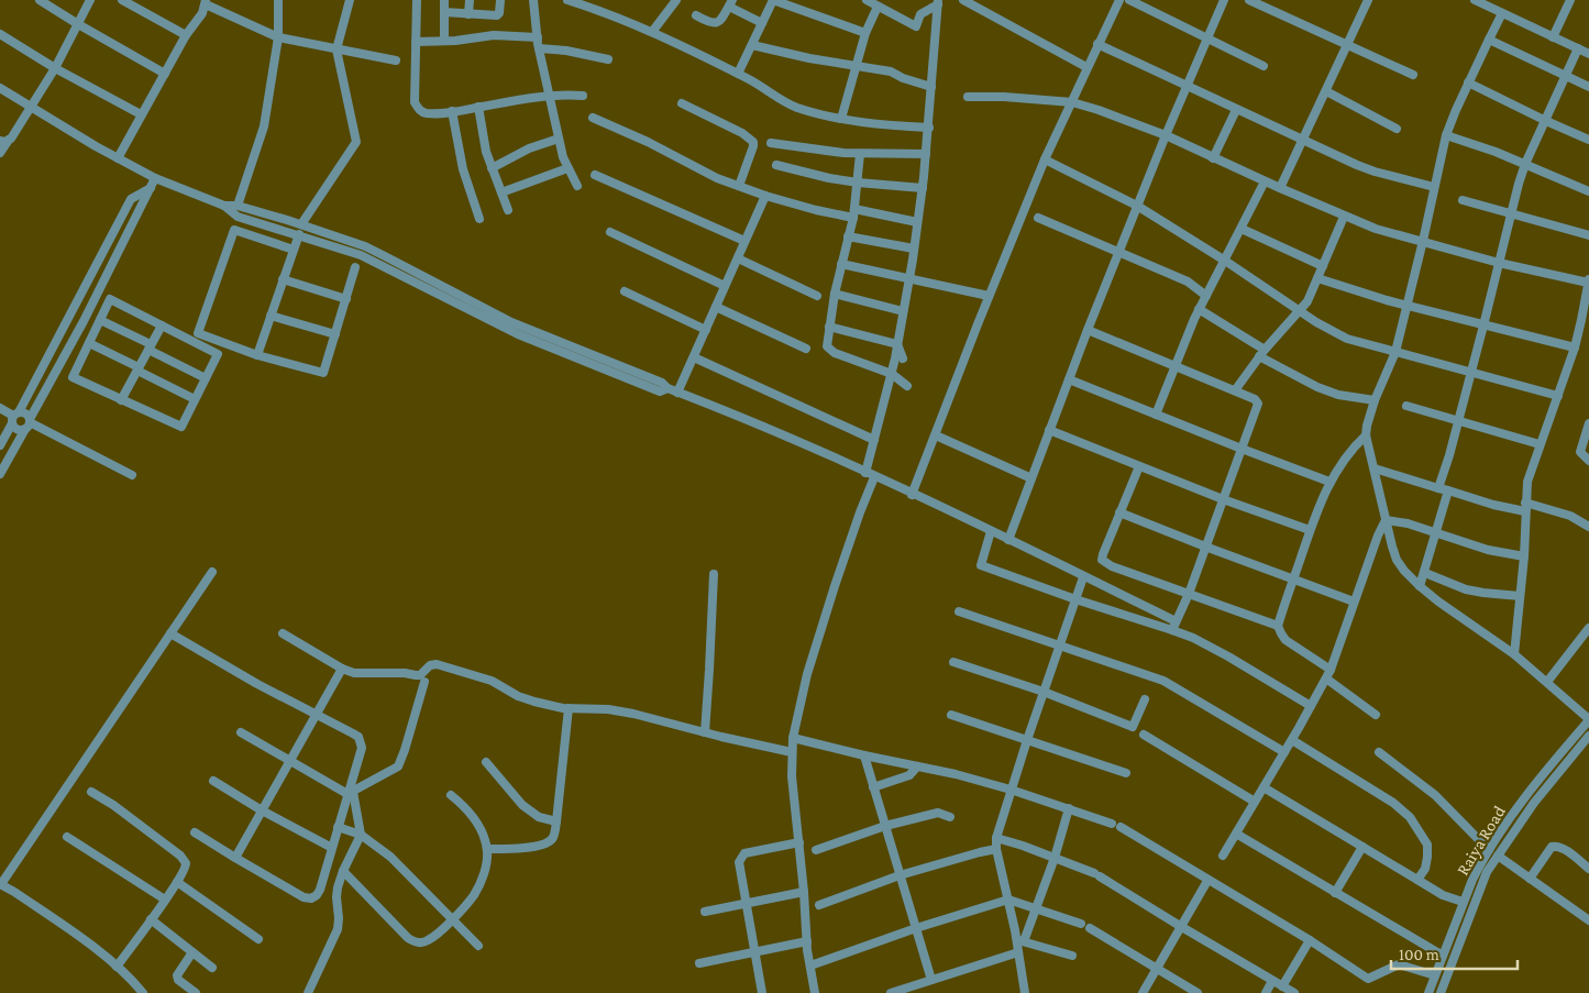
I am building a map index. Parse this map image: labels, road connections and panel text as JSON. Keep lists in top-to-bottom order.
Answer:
{
  "streets": {
    "street": ["Raiya Road"]
  },
  "scale_bar": "100 m"
}
